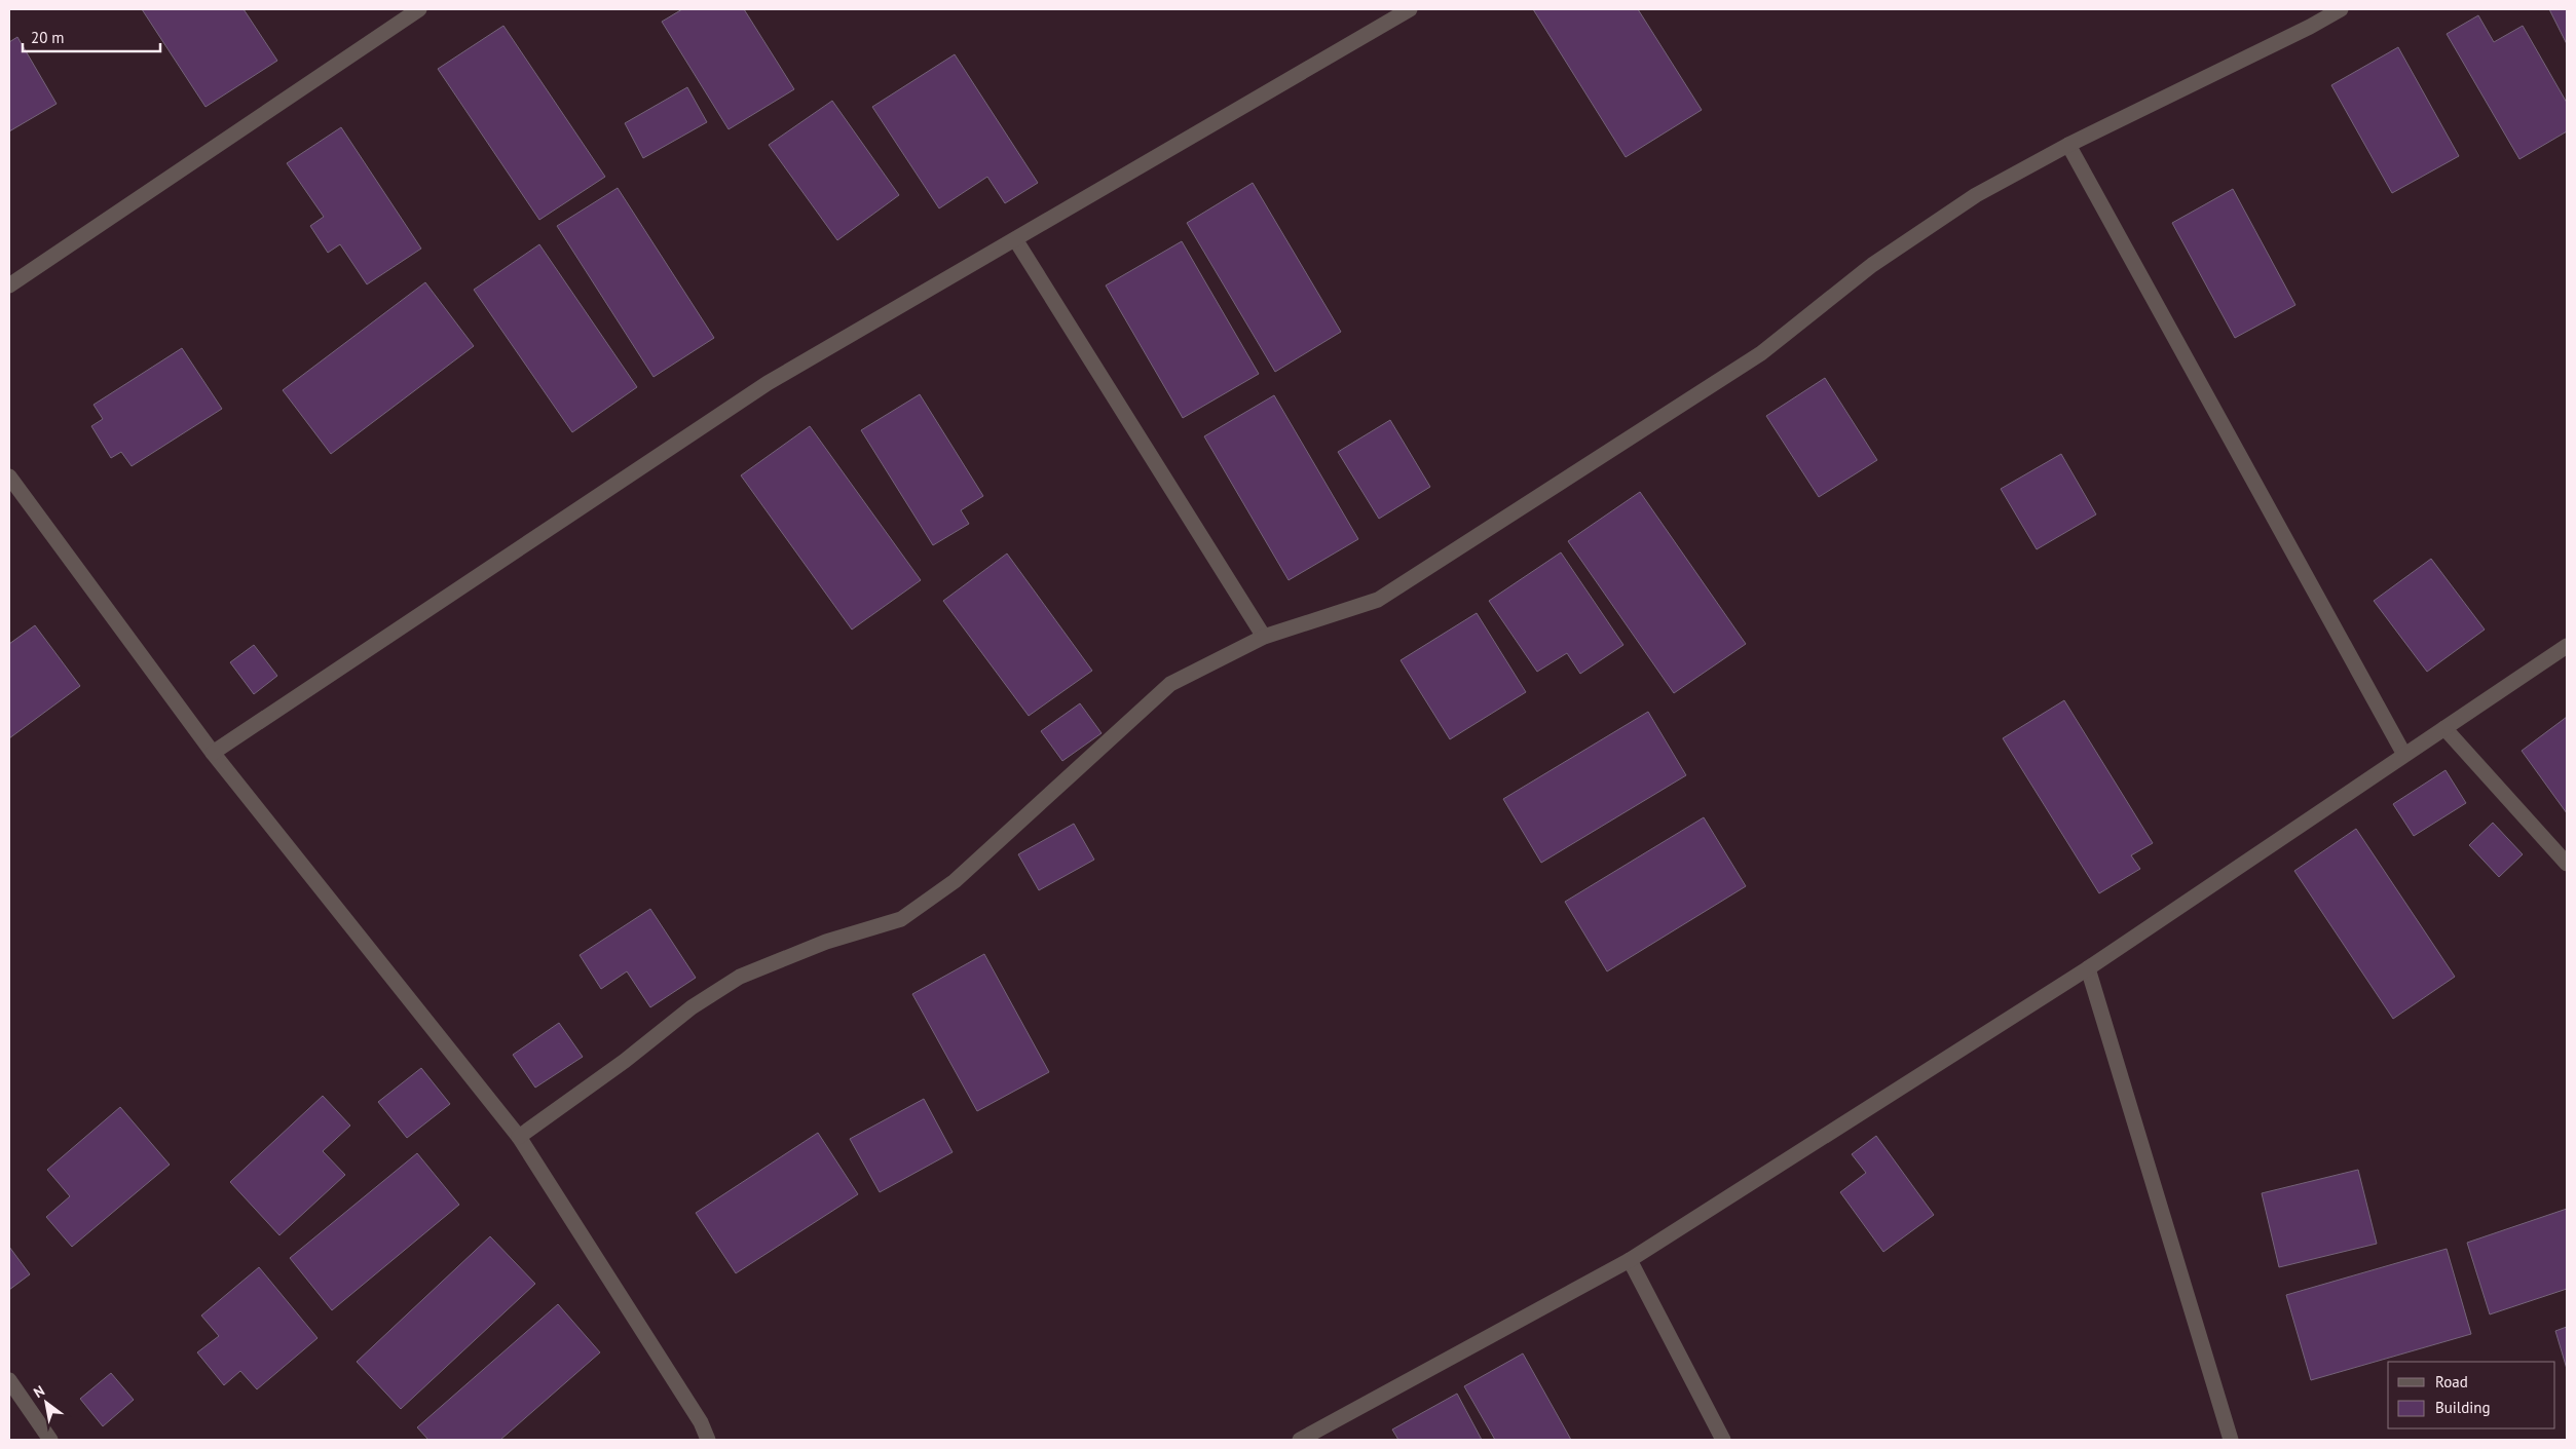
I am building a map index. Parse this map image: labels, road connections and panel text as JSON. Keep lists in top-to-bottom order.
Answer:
{
  "legend": ["Road", "Building"],
  "scale_bar": "20 m",
  "north": "top left"
}
